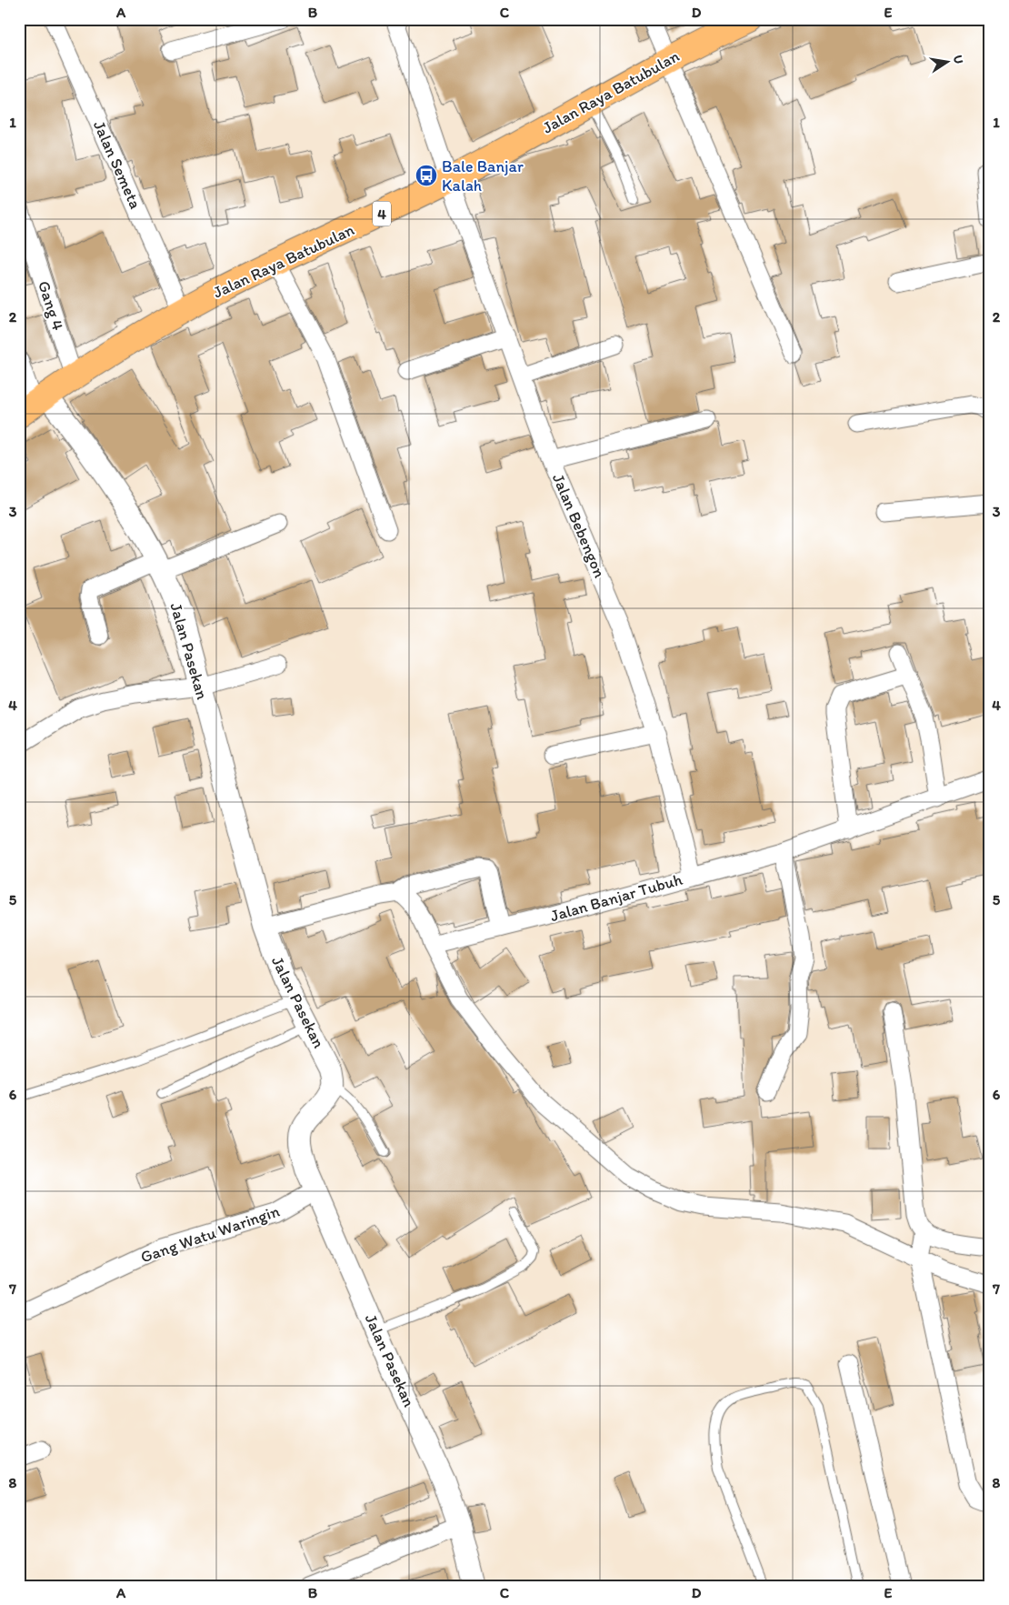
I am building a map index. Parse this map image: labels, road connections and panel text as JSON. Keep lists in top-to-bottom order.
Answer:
{
  "streets": {
    "highway": ["Jalan Raya Batubulan", "4"],
    "street": [
      "Jalan Semeta",
      "Gang 4",
      "Jalan Bebengon",
      "Jalan Pasekan",
      "Jalan Banjar Tubuh",
      "Gang Watu Waringin"
    ]
  },
  "crossings": [
    ["Jalan Raya Batubulan", "Jalan Semeta"],
    ["Jalan Raya Batubulan", "Gang 4"],
    ["Jalan Raya Batubulan", "Jalan Bebengon"],
    ["Jalan Raya Batubulan", "Jalan Pasekan"],
    ["Jalan Bebengon", "Jalan Banjar Tubuh"],
    ["Jalan Pasekan", "Gang Watu Waringin"]
  ],
  "places": {
    "bus stop": ["Bale Banjar Kalah"]
  },
  "north": "right",
  "grid": {
    "columns": [
      "A",
      "B",
      "C",
      "D",
      "E"
    ],
    "rows": [
      "1",
      "2",
      "3",
      "4",
      "5",
      "6",
      "7",
      "8"
    ]
  }
}
